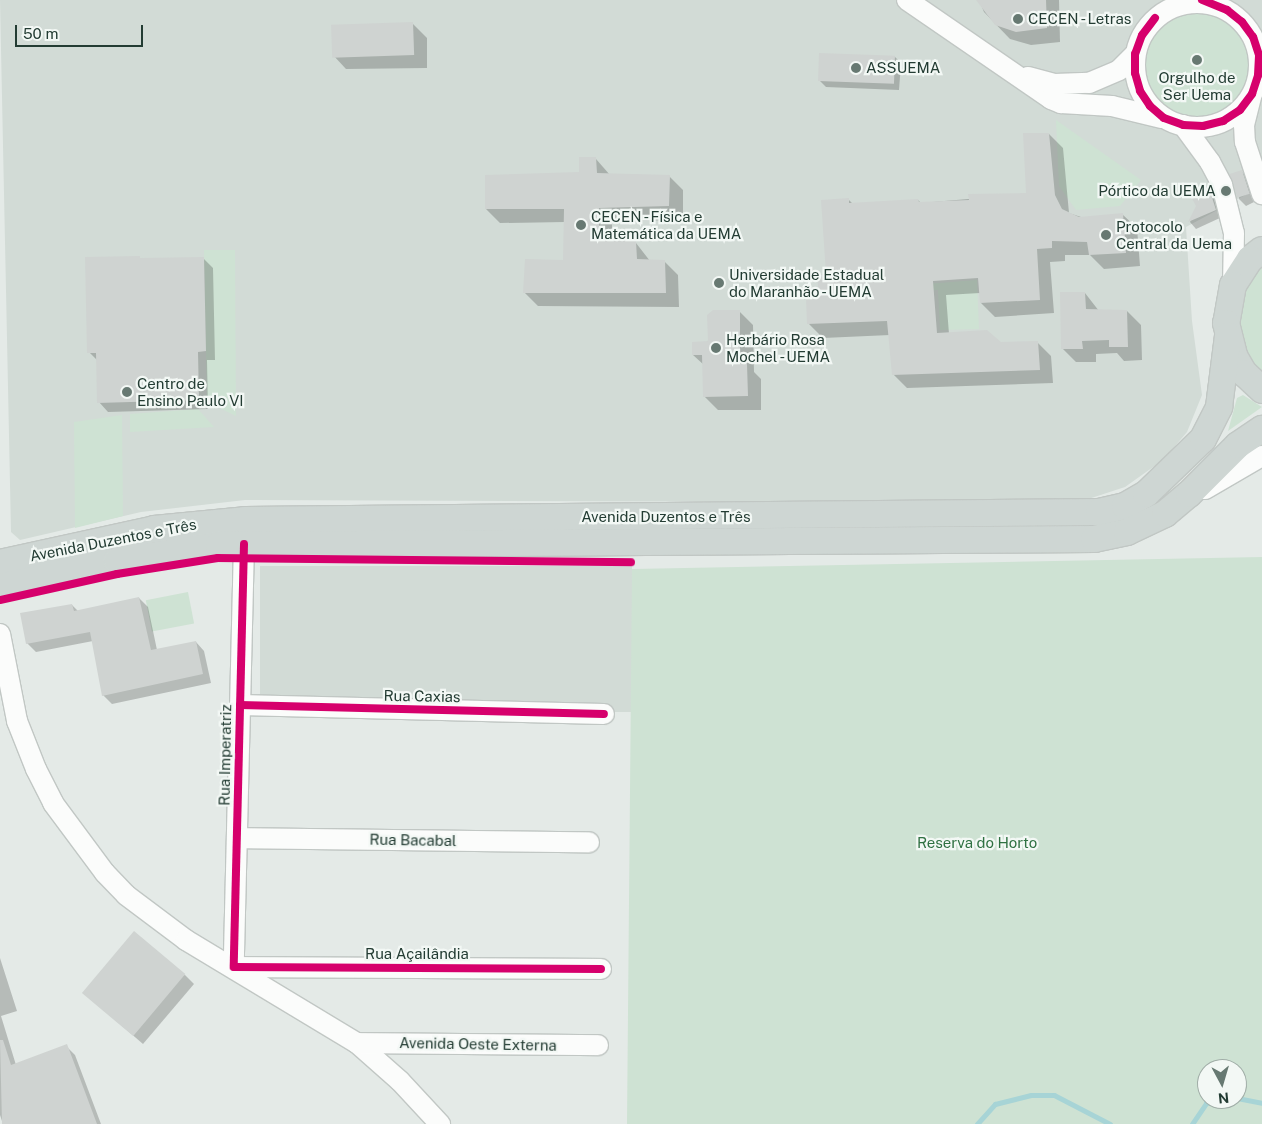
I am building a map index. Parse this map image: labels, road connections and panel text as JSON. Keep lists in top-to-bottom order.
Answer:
{
  "streets": {
    "main road": ["Avenida Duzentos e Três"],
    "street": [
      "Rua Caxias",
      "Rua Imperatriz",
      "Rua Bacabal",
      "Rua Açailândia",
      "Avenida Oeste Externa"
    ]
  },
  "crossings": [
    ["Avenida Duzentos e Três", "Rua Imperatriz"],
    ["Rua Caxias", "Rua Imperatriz"],
    ["Rua Imperatriz", "Rua Bacabal"],
    ["Rua Imperatriz", "Rua Açailândia"],
    ["Rua Imperatriz", "Avenida Oeste Externa"],
    ["Rua Açailândia", "Avenida Oeste Externa"]
  ],
  "parks": ["Reserva do Horto"],
  "places": [
    "CECEN - Letras",
    "Orgulho de Ser Uema",
    "ASSUEMA",
    "Pórtico da UEMA",
    "CECEN - Física e Matemática da UEMA",
    "Protocolo Central da Uema",
    "Universidade Estadual do Maranhão - UEMA",
    "Herbário Rosa Mochel - UEMA",
    "Centro de Ensino Paulo VI"
  ],
  "scale_bar": "50 m",
  "north": "bottom"
}
